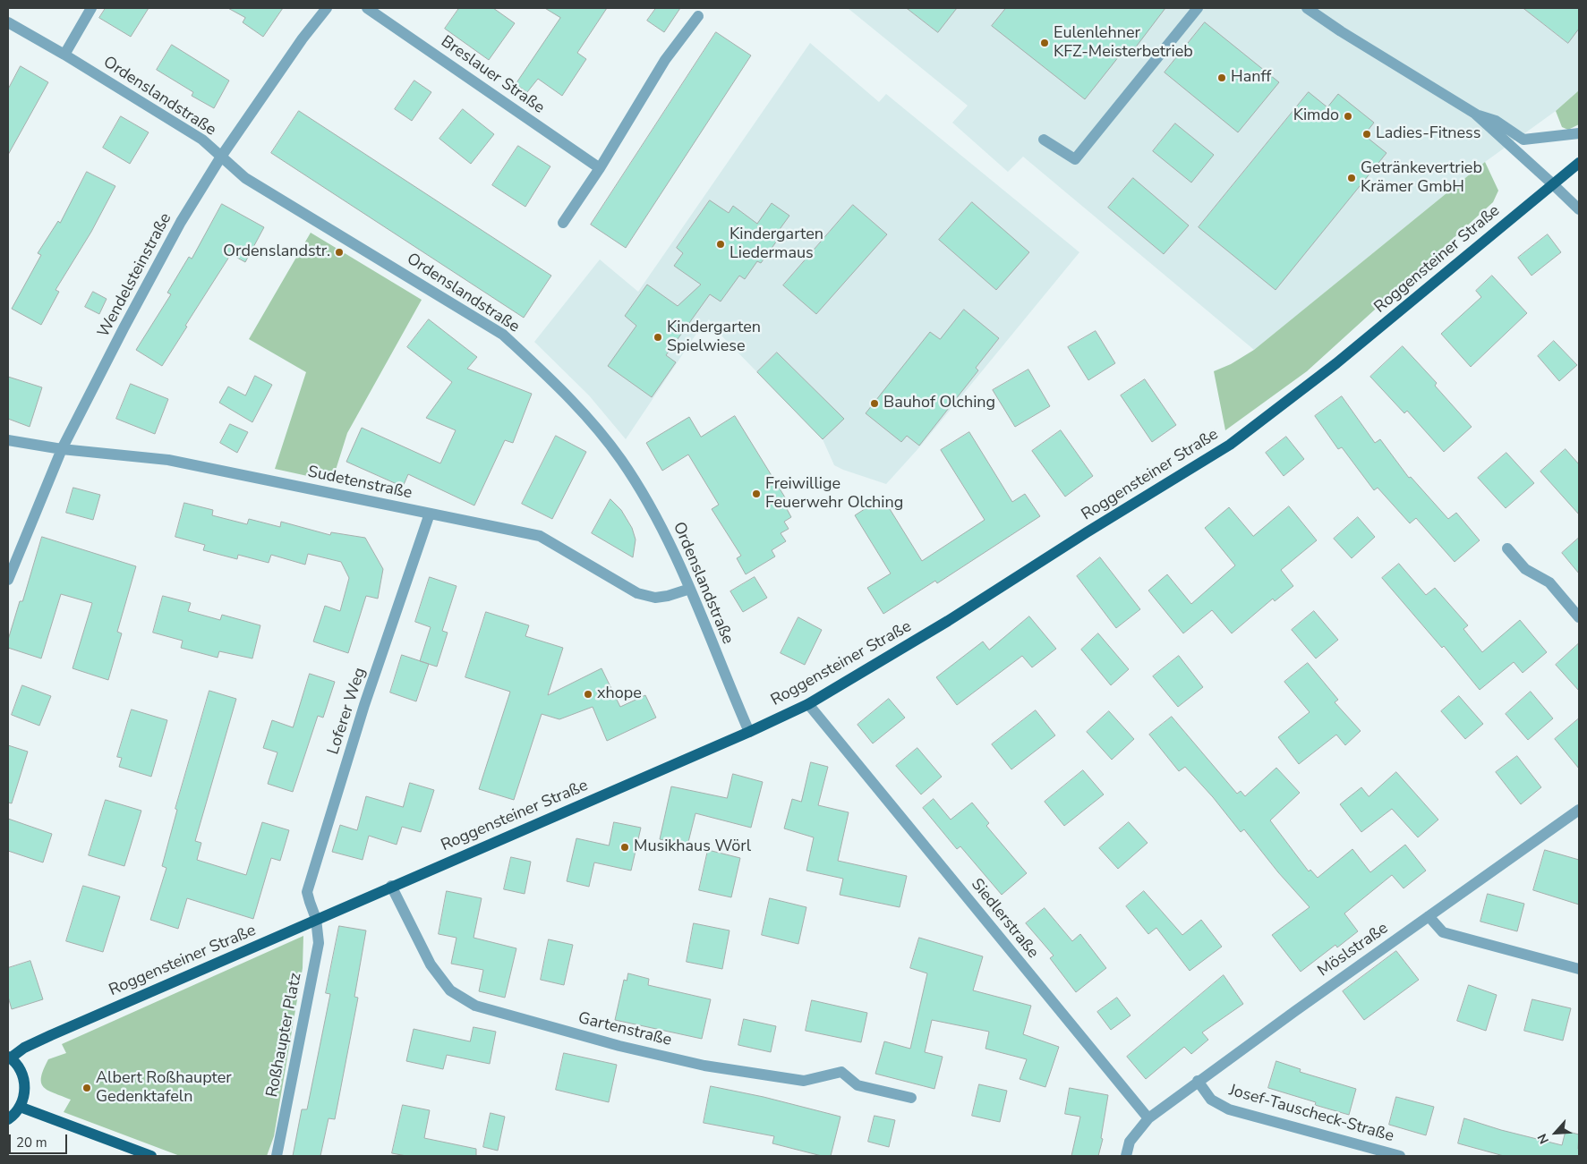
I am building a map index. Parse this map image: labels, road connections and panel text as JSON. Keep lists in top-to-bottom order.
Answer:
{
  "streets": {
    "main road": ["Roggensteiner Straße"],
    "street": [
      "Breslauer Straße",
      "Ordenslandstraße",
      "Wendelsteinstraße",
      "Sudetenstraße",
      "Loferer Weg",
      "Siedlerstraße",
      "Möslstraße",
      "Gartenstraße",
      "Roßhaupter Platz",
      "Josef-Tauscheck-Straße"
    ]
  },
  "crossings": [
    ["Ordenslandstraße", "Roggensteiner Straße"],
    ["Ordenslandstraße", "Wendelsteinstraße"],
    ["Ordenslandstraße", "Sudetenstraße"],
    ["Roggensteiner Straße", "Loferer Weg"],
    ["Roggensteiner Straße", "Siedlerstraße"],
    ["Roggensteiner Straße", "Gartenstraße"],
    ["Roggensteiner Straße", "Roßhaupter Platz"],
    ["Wendelsteinstraße", "Sudetenstraße"],
    ["Sudetenstraße", "Loferer Weg"],
    ["Loferer Weg", "Roßhaupter Platz"],
    ["Siedlerstraße", "Möslstraße"],
    ["Möslstraße", "Josef-Tauscheck-Straße"]
  ],
  "places": [
    "Eulenlehner KFZ-Meisterbetrieb",
    "Hanff",
    "Kimdo",
    "Ladies-Fitness",
    "Getränkevertrieb Krämer GmbH",
    "Kindergarten Liedermaus",
    "Ordenslandstr.",
    "Kindergarten Spielwiese",
    "Bauhof Olching",
    "Freiwillige Feuerwehr Olching",
    "xhope",
    "Musikhaus Wörl",
    "Albert Roßhaupter Gedenktafeln"
  ],
  "scale_bar": "20 m",
  "north": "bottom left"
}
